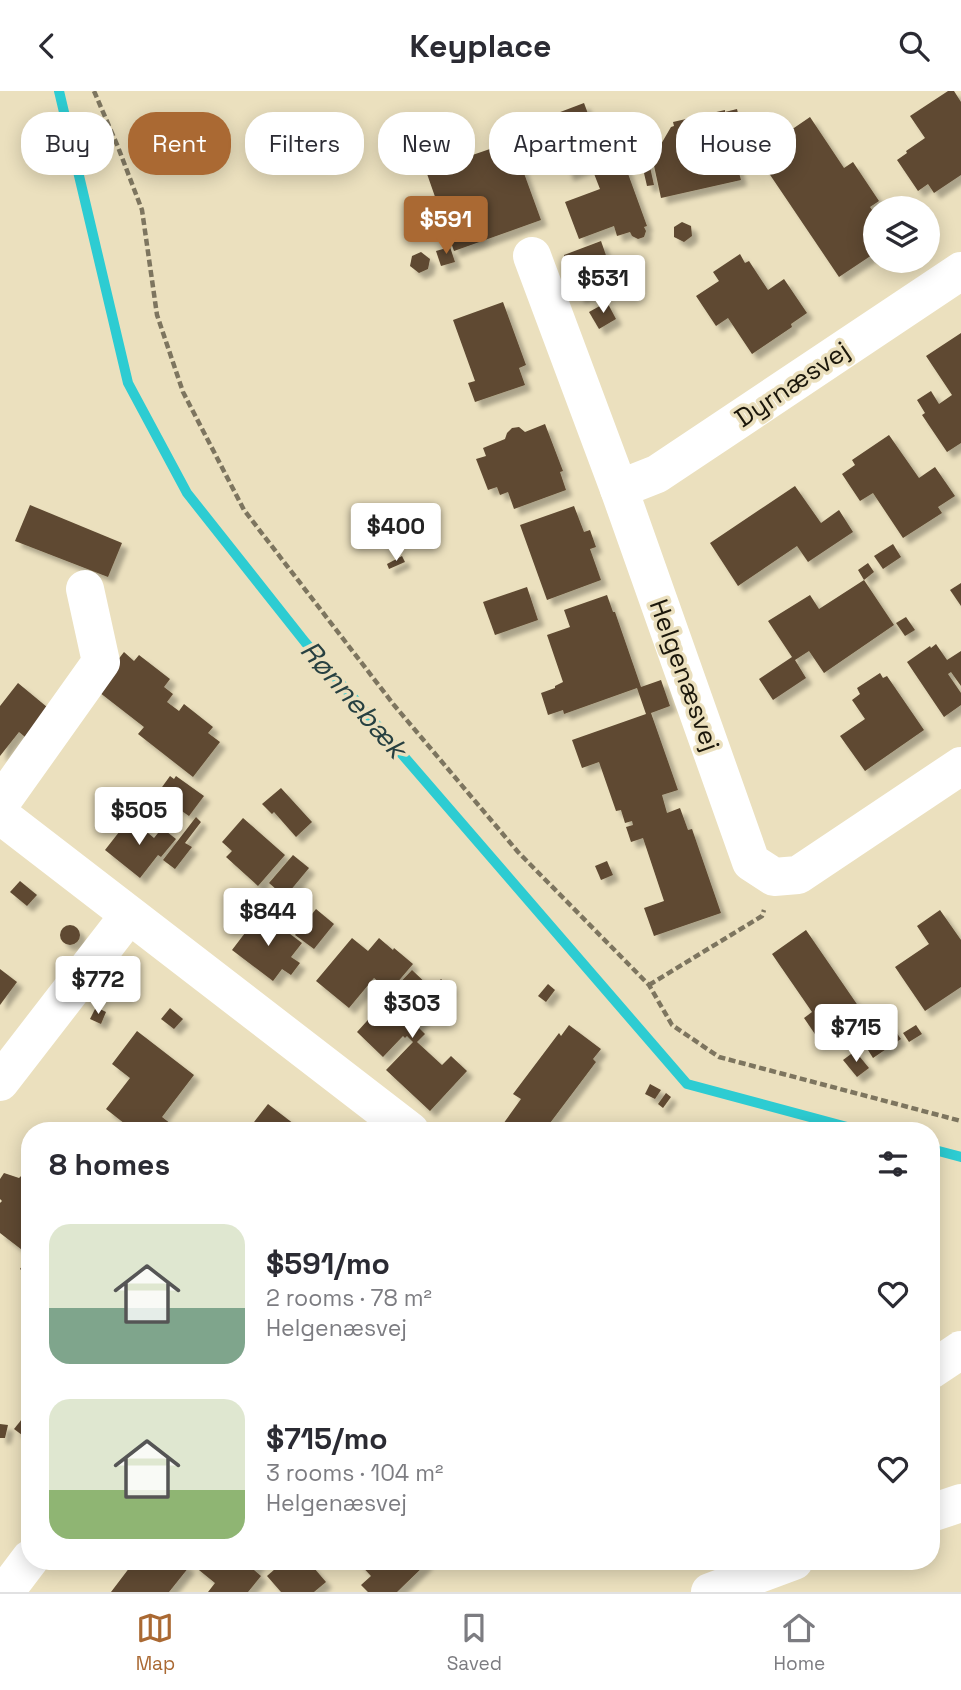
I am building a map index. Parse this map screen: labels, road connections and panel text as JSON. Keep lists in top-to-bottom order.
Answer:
{
  "streets": {
    "street": ["Dyrnæsvej", "Helgenæsvej"]
  },
  "crossings": [
    ["Dyrnæsvej", "Helgenæsvej"]
  ],
  "water": ["Rønnebæk"],
  "page": {
    "header": "Keyplace",
    "chip": [
      "Buy",
      "Rent",
      "Filters",
      "New",
      "Apartment",
      "House"
    ],
    "price": [
      "$591",
      "$531",
      "$400",
      "$505",
      "$844",
      "$772",
      "$303",
      "$715"
    ],
    "heading": "8 homes",
    "list": [
      {
        "name": "$591/mo",
        "note": "2 rooms · 78 m² · Helgenæsvej"
      },
      {
        "name": "$715/mo",
        "note": "3 rooms · 104 m² · Helgenæsvej"
      }
    ],
    "tabs": ["Map", "Saved", "Home"]
  }
}
